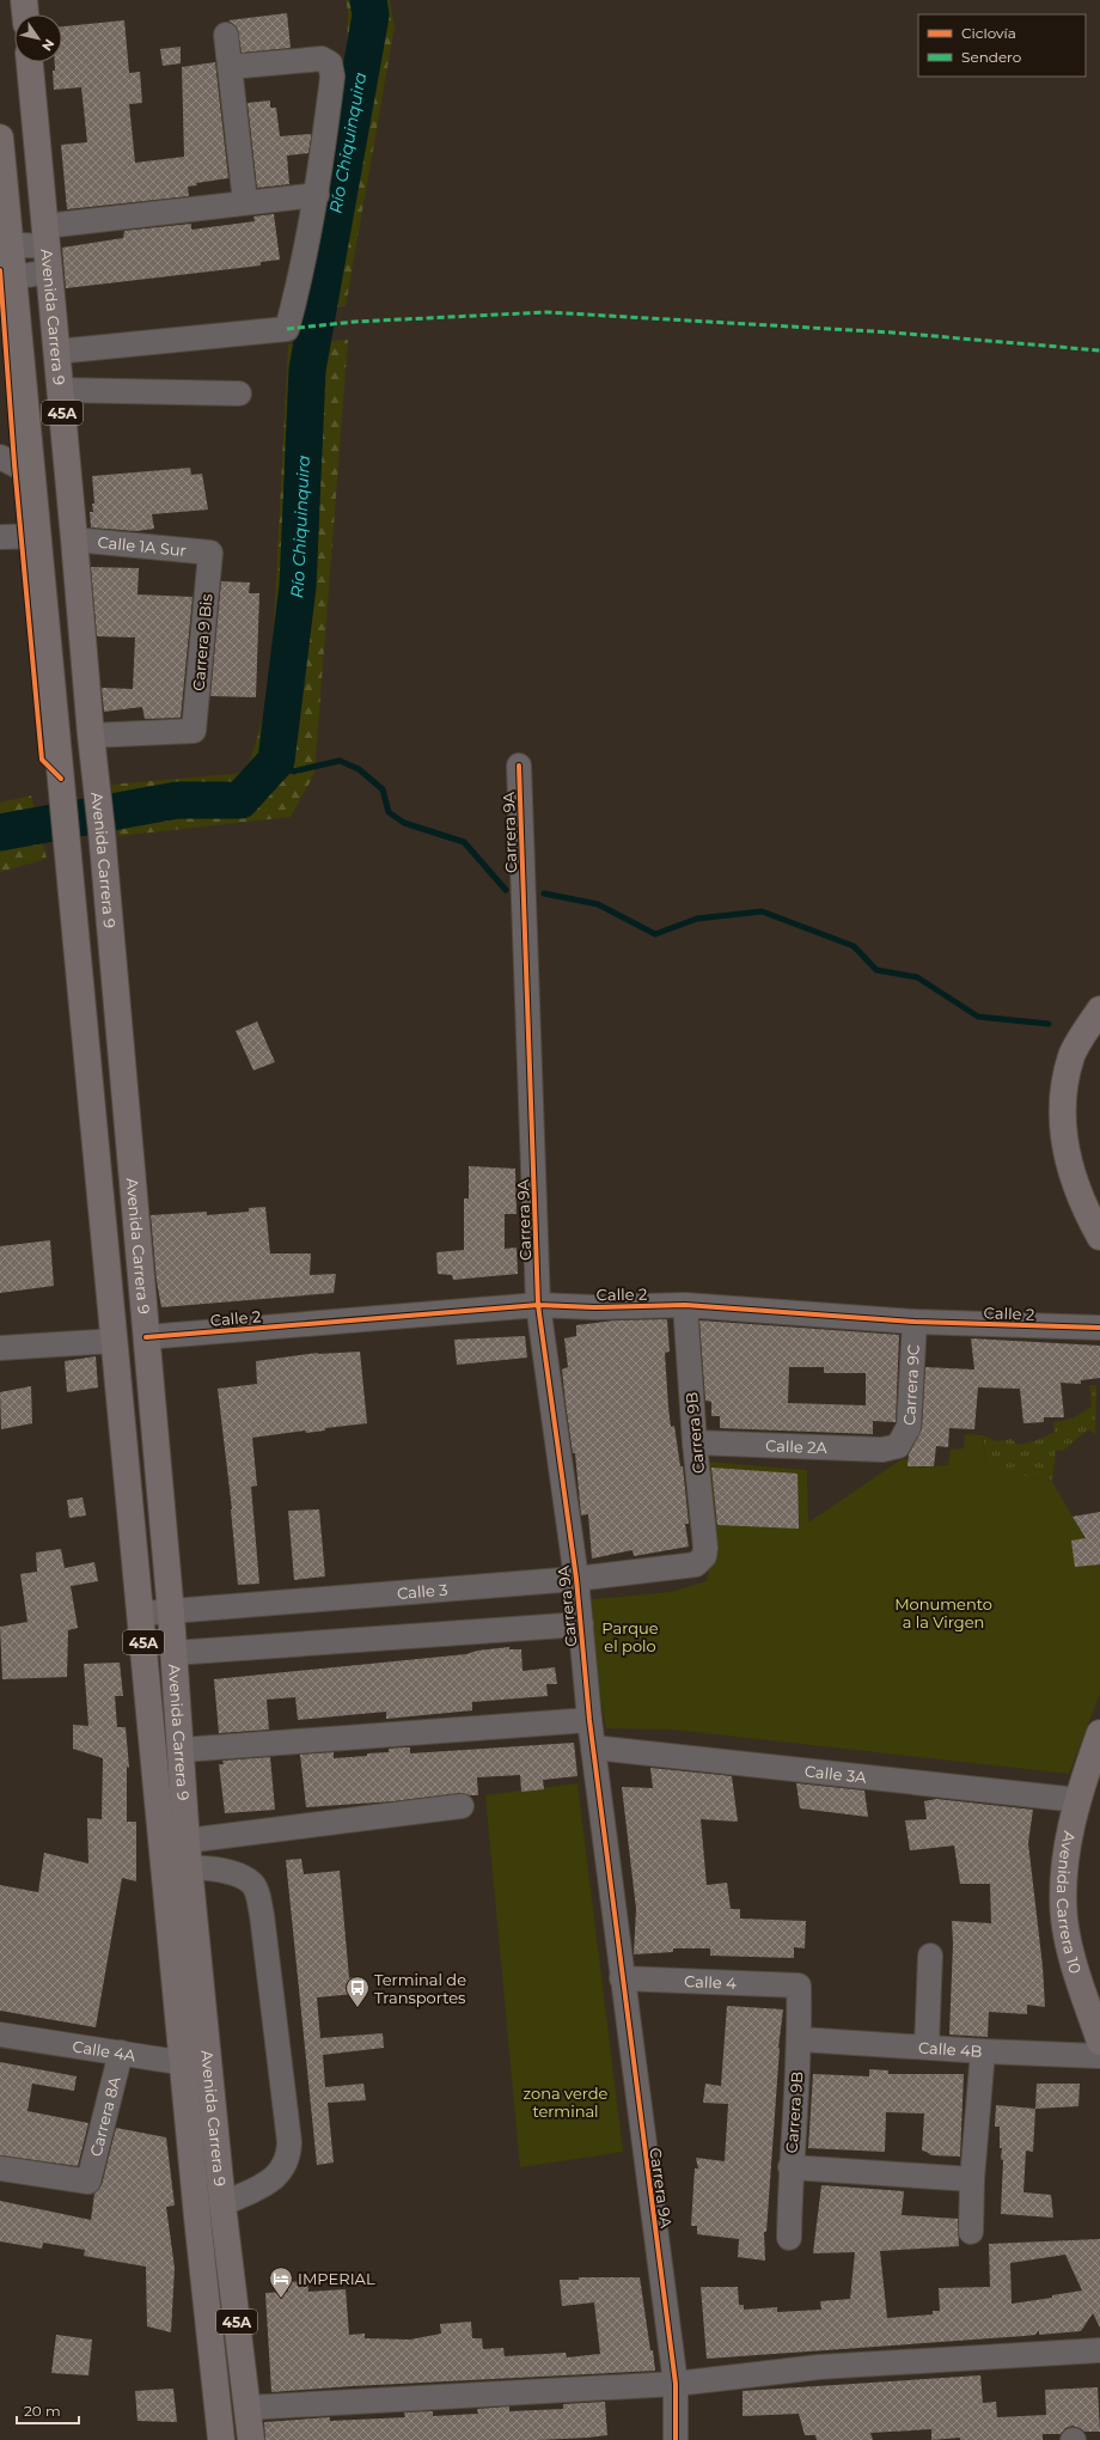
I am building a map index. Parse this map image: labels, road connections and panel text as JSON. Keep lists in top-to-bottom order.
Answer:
{
  "streets": {
    "main road": ["Avenida Carrera 9", "45A", "Avenida Carrera 10"],
    "street": [
      "Calle 1A Sur",
      "Carrera 9 Bis",
      "Carrera 9A",
      "Calle 2",
      "Carrera 9C",
      "Carrera 9B",
      "Calle 2A",
      "Calle 3",
      "Calle 3A",
      "Calle 4",
      "Calle 4B",
      "Calle 4A",
      "Carrera 8A"
    ]
  },
  "crossings": [
    ["Avenida Carrera 9", "Calle 1A Sur"],
    ["Avenida Carrera 9", "Carrera 9 Bis"],
    ["Avenida Carrera 9", "Calle 2"],
    ["Avenida Carrera 9", "Calle 3"],
    ["Avenida Carrera 9", "Calle 4A"],
    ["Calle 1A Sur", "Carrera 9 Bis"],
    ["Carrera 9A", "Calle 2"],
    ["Carrera 9A", "Calle 3"],
    ["Carrera 9A", "Calle 3A"],
    ["Carrera 9A", "Calle 4"],
    ["Calle 2", "Carrera 9C"],
    ["Calle 2", "Carrera 9B"],
    ["Carrera 9C", "Calle 2A"],
    ["Carrera 9B", "Calle 2A"],
    ["Carrera 9B", "Calle 3"],
    ["Carrera 9B", "Calle 4"],
    ["Carrera 9B", "Calle 4B"],
    ["Calle 3A", "Avenida Carrera 10"],
    ["Calle 4A", "Carrera 8A"]
  ],
  "water": ["Río Chiquinquira"],
  "parks": ["Monumento a la Virgen", "Parque el polo", "zona verde terminal"],
  "places": {
    "bus stop": ["Terminal de Transportes"],
    "hotel": ["IMPERIAL"]
  },
  "legend": ["Ciclovía", "Sendero"],
  "scale_bar": "20 m",
  "north": "bottom right"
}
